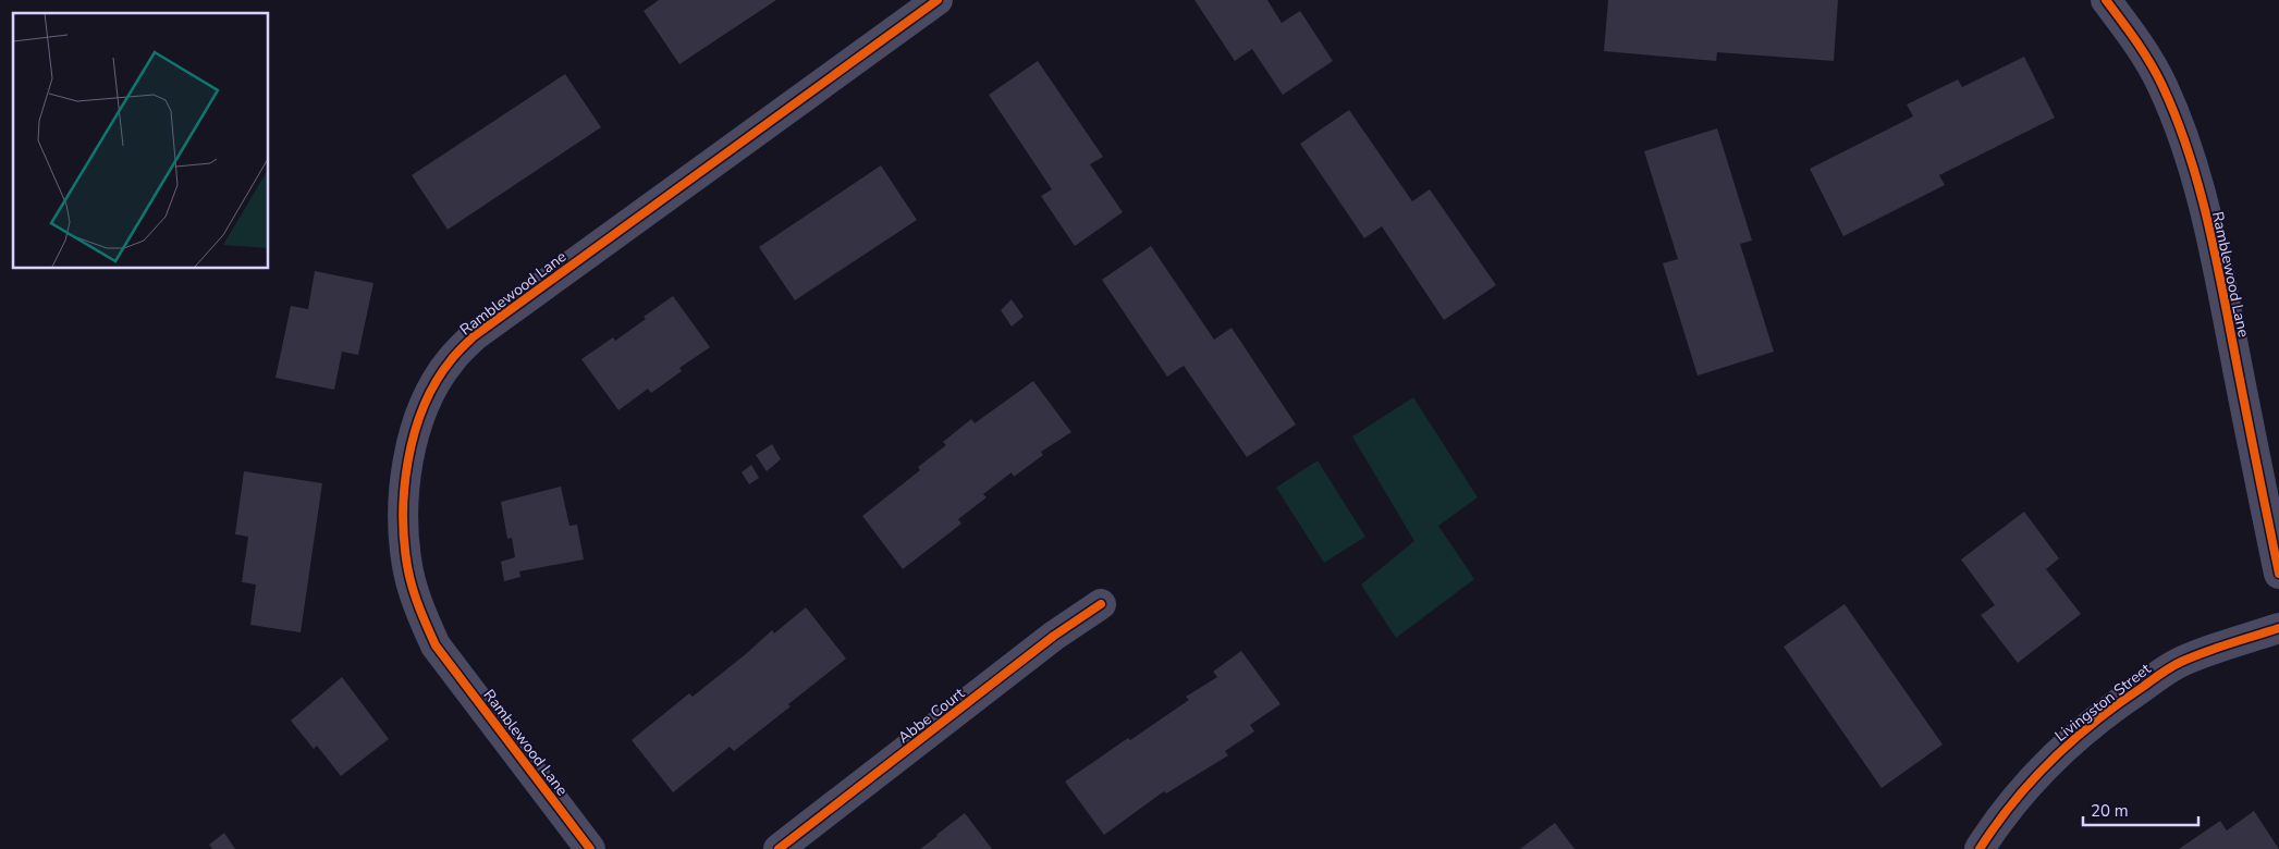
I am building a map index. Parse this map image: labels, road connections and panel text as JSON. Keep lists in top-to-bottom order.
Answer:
{
  "streets": {
    "street": ["Ramblewood Lane", "Livingston Street", "Abbe Court"]
  },
  "scale_bar": "20 m"
}
